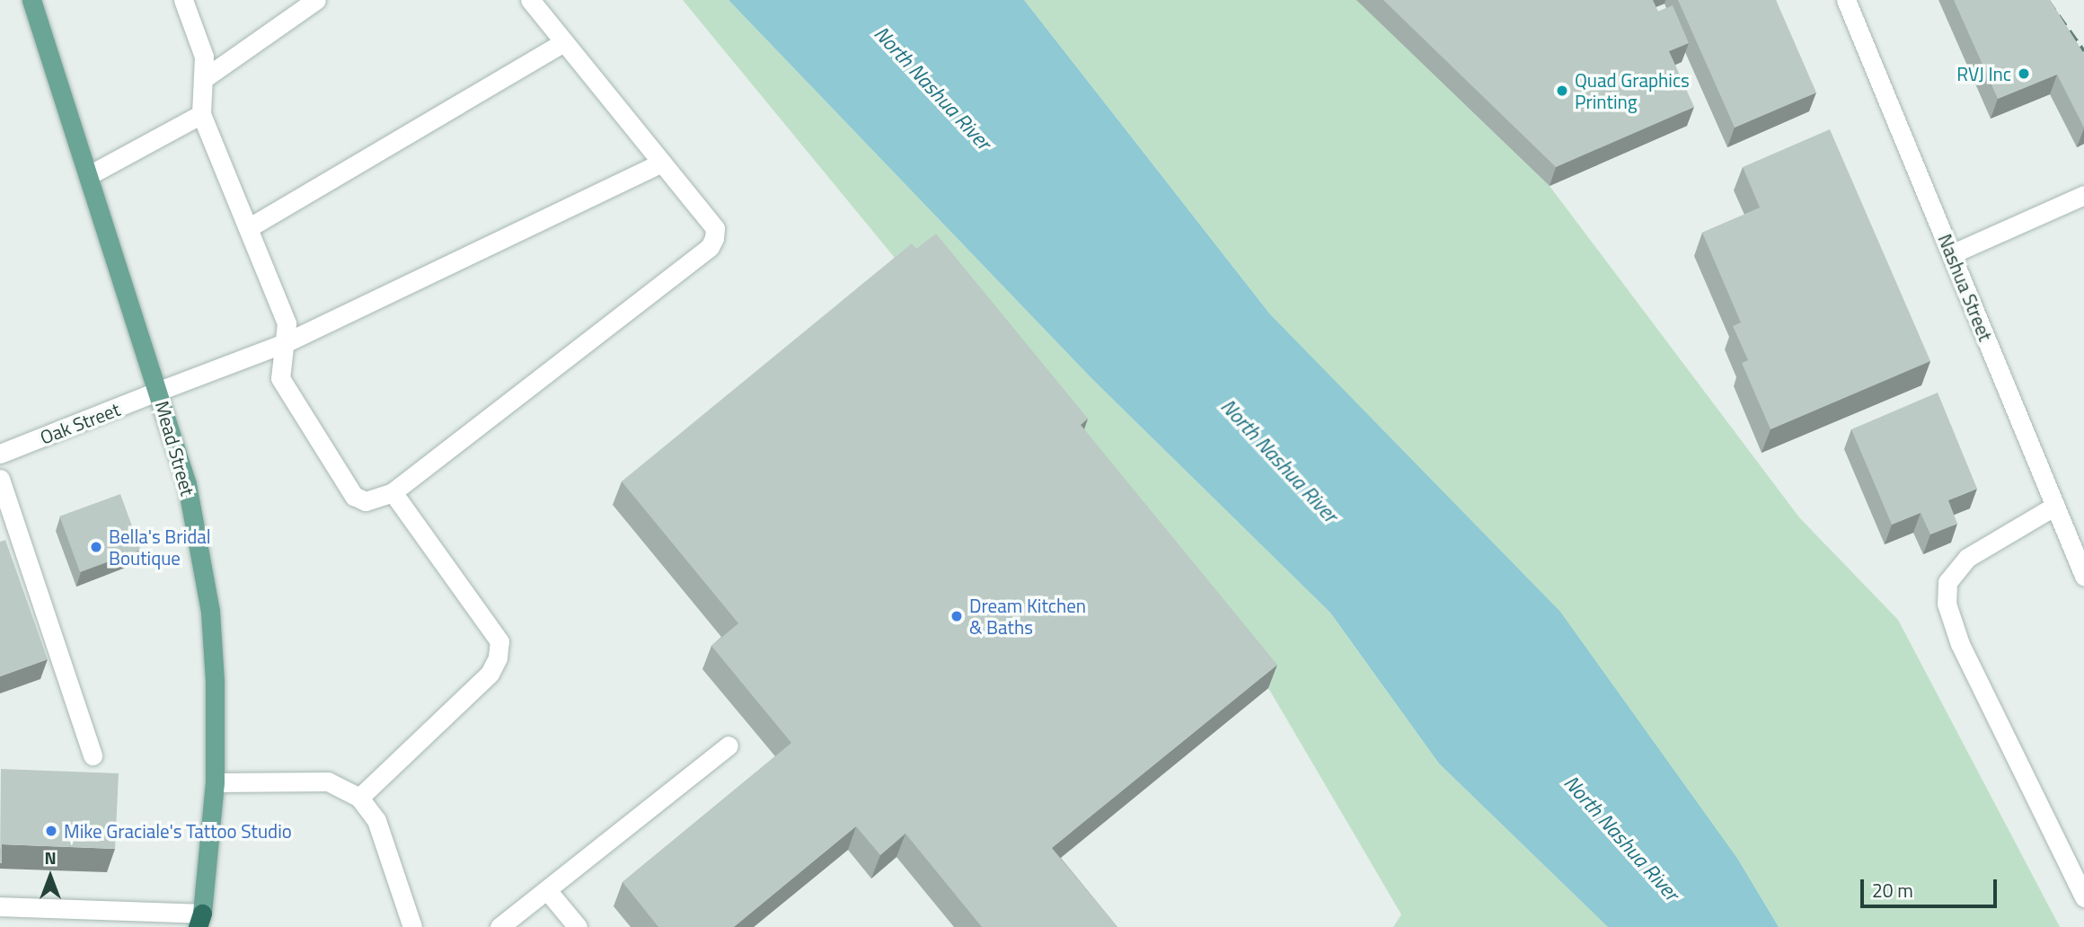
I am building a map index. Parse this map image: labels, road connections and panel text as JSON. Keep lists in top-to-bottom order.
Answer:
{
  "streets": {
    "main road": ["Nashua Street", "Oak Street", "Mead Street"]
  },
  "crossings": [
    ["Oak Street", "Mead Street"]
  ],
  "water": ["North Nashua River"],
  "places": [
    "RVJ Inc",
    "Quad Graphics Printing",
    "Bella's Bridal Boutique",
    "Dream Kitchen & Baths",
    "Mike Graciale's Tattoo Studio"
  ],
  "scale_bar": "20 m",
  "north": "top"
}
